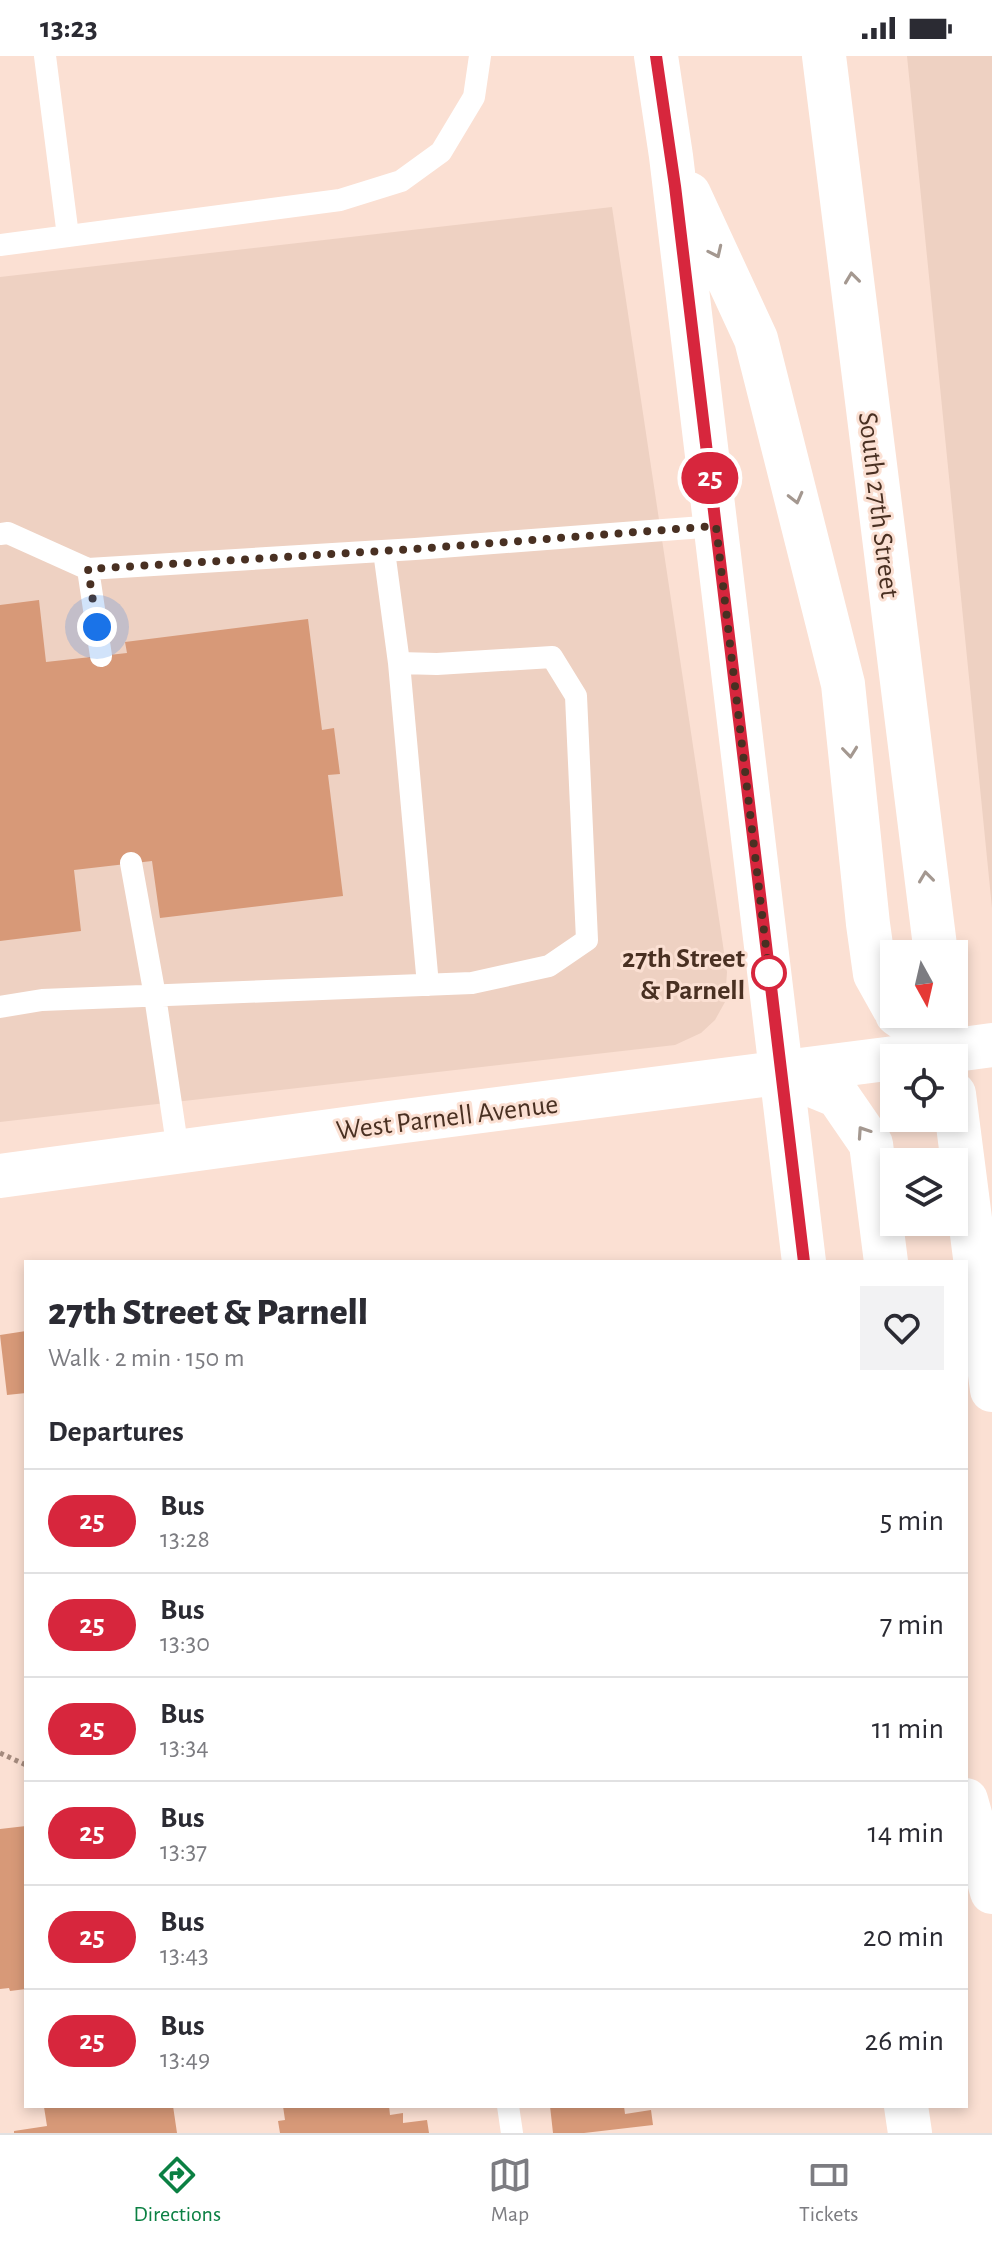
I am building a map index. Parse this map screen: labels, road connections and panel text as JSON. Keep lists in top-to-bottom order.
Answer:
{
  "streets": {
    "main road": ["South 27th Street", "West Parnell Avenue"]
  },
  "places": ["27th Street & Parnell"],
  "lines": ["bus line 25"],
  "north": "bottom",
  "page": {
    "status": "13:23",
    "on_map": "25",
    "heading": [
      ["27th Street & Parnell", "Walk · 2 min · 150 m"],
      "Departures"
    ],
    "list": [
      {
        "mark": "25",
        "name": "Bus",
        "note": "13:28",
        "value": "5 min"
      },
      {
        "mark": "25",
        "name": "Bus",
        "note": "13:30",
        "value": "7 min"
      },
      {
        "mark": "25",
        "name": "Bus",
        "note": "13:34",
        "value": "11 min"
      },
      {
        "mark": "25",
        "name": "Bus",
        "note": "13:37",
        "value": "14 min"
      },
      {
        "mark": "25",
        "name": "Bus",
        "note": "13:43",
        "value": "20 min"
      },
      {
        "mark": "25",
        "name": "Bus",
        "note": "13:49",
        "value": "26 min"
      }
    ],
    "tabs": ["Directions", "Map", "Tickets"]
  }
}
